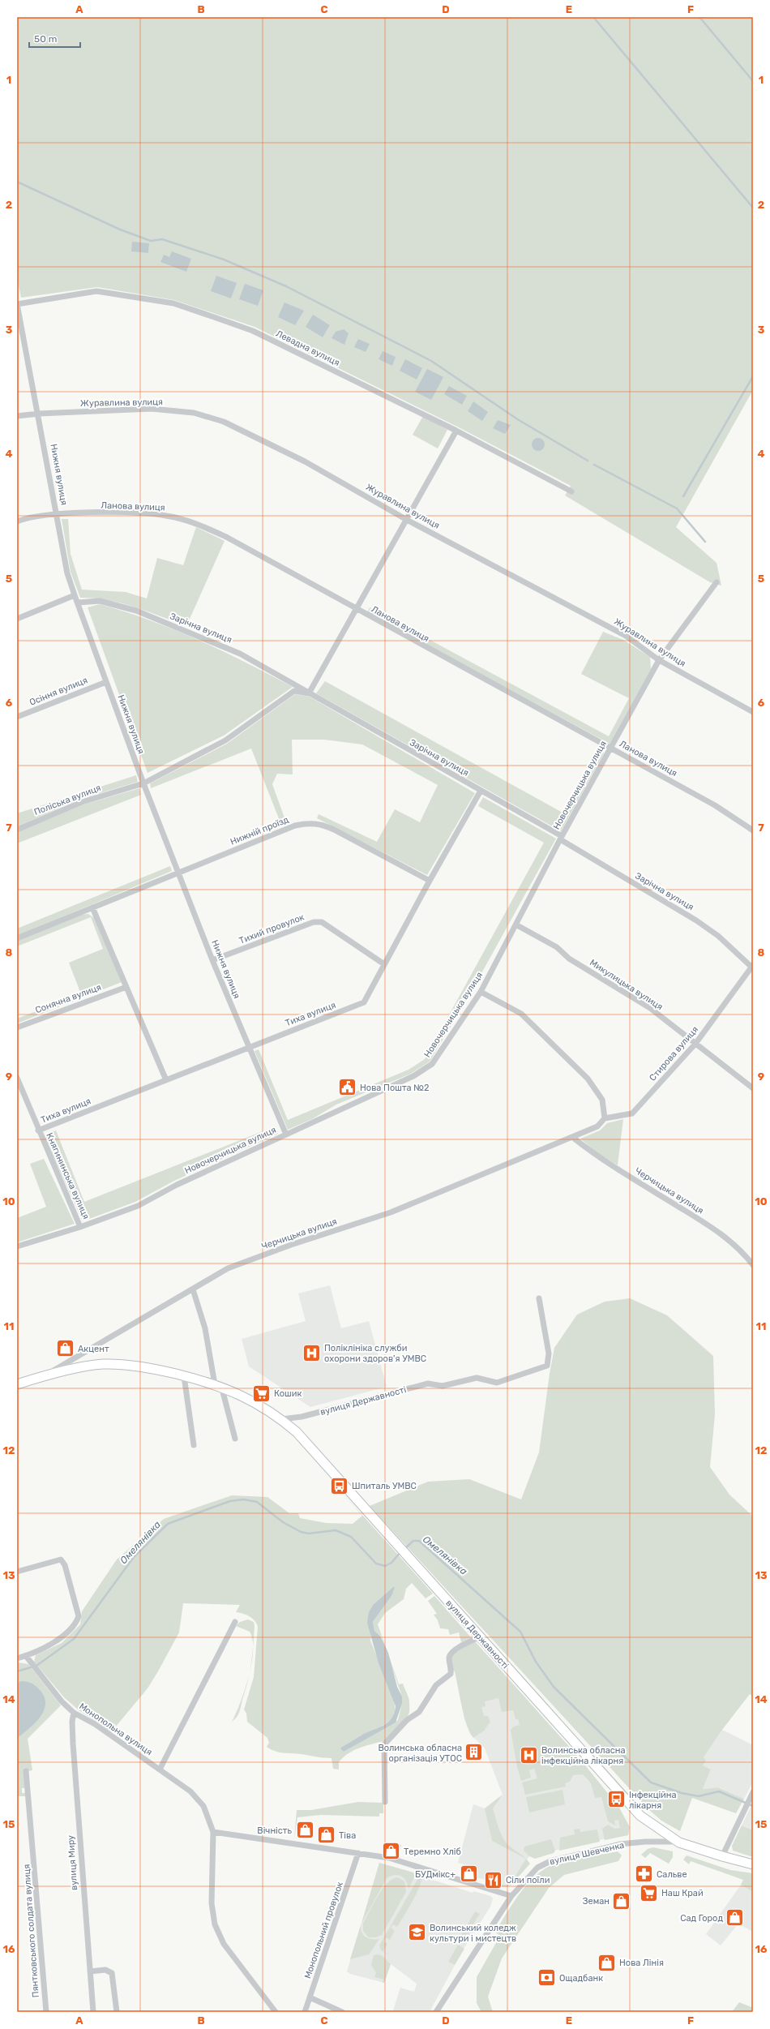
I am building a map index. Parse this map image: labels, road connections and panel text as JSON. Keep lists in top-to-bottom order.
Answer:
{
  "streets": {
    "street": [
      "Левадна вулиця",
      "Журавлина вулиця",
      "Нижня вулиця",
      "Ланова вулиця",
      "Зарічна вулиця",
      "Осіння вулиця",
      "Новочерчицька вулиця",
      "Поліська вулиця",
      "Нижній проїзд",
      "Тихий провулок",
      "Микулицька вулиця",
      "Сонячна вулиця",
      "Тиха вулиця",
      "Стирова вулиця",
      "Княгининська вулиця",
      "Черчицька вулиця",
      "вулиця Державності",
      "Монопольна вулиця",
      "вулиця Шевченка",
      "вулиця Миру",
      "Монопольний провулок",
      "Пянтковського солдата вулиця"
    ]
  },
  "crossings": [
    ["Левадна вулиця", "Нижня вулиця"],
    ["Журавлина вулиця", "Нижня вулиця"],
    ["Журавлина вулиця", "Новочерчицька вулиця"],
    ["Нижня вулиця", "Ланова вулиця"],
    ["Нижня вулиця", "Зарічна вулиця"],
    ["Нижня вулиця", "Осіння вулиця"],
    ["Нижня вулиця", "Новочерчицька вулиця"],
    ["Нижня вулиця", "Поліська вулиця"],
    ["Нижня вулиця", "Нижній проїзд"],
    ["Нижня вулиця", "Тихий провулок"],
    ["Нижня вулиця", "Тиха вулиця"],
    ["Ланова вулиця", "Новочерчицька вулиця"],
    ["Зарічна вулиця", "Новочерчицька вулиця"],
    ["Зарічна вулиця", "Поліська вулиця"],
    ["Зарічна вулиця", "Тиха вулиця"],
    ["Зарічна вулиця", "Стирова вулиця"],
    ["Новочерчицька вулиця", "Микулицька вулиця"],
    ["Новочерчицька вулиця", "Княгининська вулиця"],
    ["Нижній проїзд", "Тиха вулиця"],
    ["Тихий провулок", "Тиха вулиця"],
    ["Микулицька вулиця", "Стирова вулиця"],
    ["Тиха вулиця", "Княгининська вулиця"],
    ["Стирова вулиця", "Черчицька вулиця"],
    ["Черчицька вулиця", "вулиця Державності"],
    ["вулиця Державності", "вулиця Шевченка"],
    ["Монопольна вулиця", "вулиця Миру"]
  ],
  "water": ["Омелянівка"],
  "places": {
    "public building": ["Нова Пошта №2"],
    "shop": [
      "Акцент",
      "Вічність",
      "Тіва",
      "Теремно Хліб",
      "БУДмікс+",
      "Земан",
      "Сад Город",
      "Нова Лінія"
    ],
    "hospital": ["Поліклініка служби охорони здоров'я УМВС", "Волинська обласна інфекційна лікарня"],
    "supermarket": ["Кошик", "Наш Край"],
    "bus stop": ["Шпиталь УМВС", "Інфекційна лікарня"],
    "building": ["Волинська обласна організація УТОС"],
    "pharmacy": ["Сальве"],
    "restaurant": ["Сіли поїли"],
    "school or university": ["Волинський коледж культури і мистецтв"],
    "bank": ["Ощадбанк"]
  },
  "scale_bar": "50 m",
  "grid": {
    "columns": [
      "A",
      "B",
      "C",
      "D",
      "E",
      "F"
    ],
    "rows": [
      "1",
      "2",
      "3",
      "4",
      "5",
      "6",
      "7",
      "8",
      "9",
      "10",
      "11",
      "12",
      "13",
      "14",
      "15",
      "16"
    ]
  }
}
